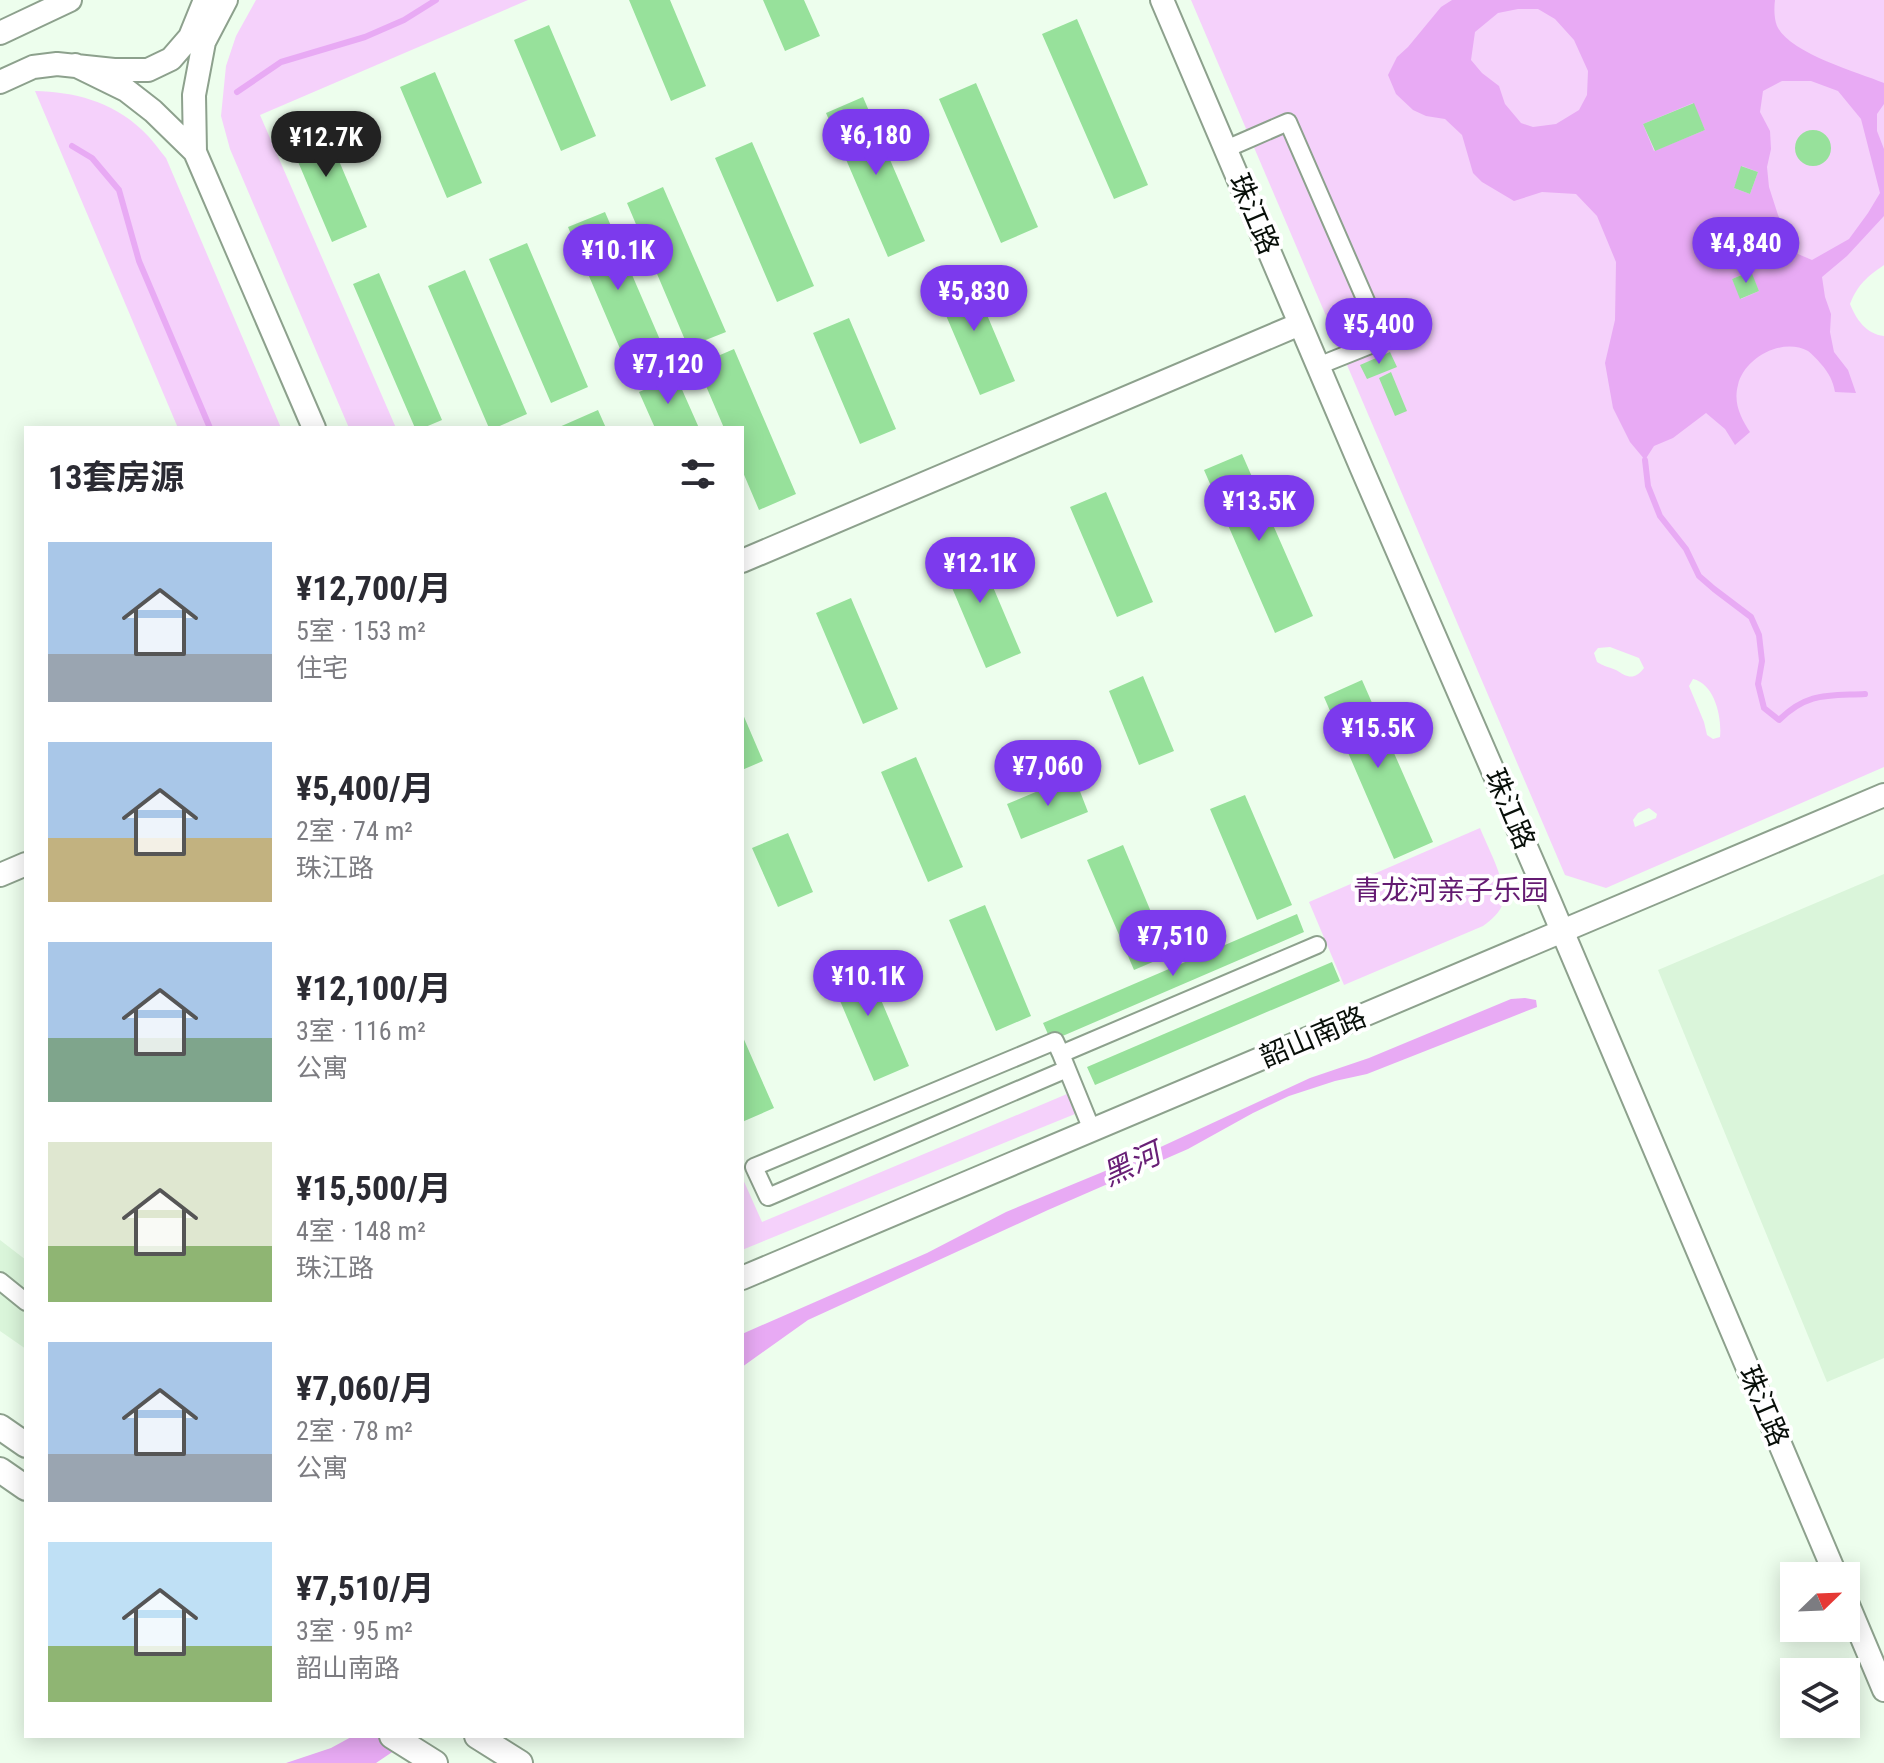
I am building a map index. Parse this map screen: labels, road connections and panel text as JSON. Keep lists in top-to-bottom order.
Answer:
{
  "streets": {
    "street": ["珠江路", "韶山南路"]
  },
  "crossings": [
    ["珠江路", "韶山南路"]
  ],
  "water": ["黑河"],
  "parks": ["青龙河亲子乐园"],
  "north": "top right",
  "page": {
    "price": [
      "¥6,180",
      "¥12.7K",
      "¥4,840",
      "¥10.1K",
      "¥5,830",
      "¥5,400",
      "¥7,120",
      "¥13.5K",
      "¥12.1K",
      "¥15.5K",
      "¥7,060",
      "¥7,510",
      "¥10.1K"
    ],
    "heading": "13套房源",
    "list": [
      {
        "name": "¥12,700/月",
        "note": "5室 · 153 m² · 住宅"
      },
      {
        "name": "¥5,400/月",
        "note": "2室 · 74 m² · 珠江路"
      },
      {
        "name": "¥12,100/月",
        "note": "3室 · 116 m² · 公寓"
      },
      {
        "name": "¥15,500/月",
        "note": "4室 · 148 m² · 珠江路"
      },
      {
        "name": "¥7,060/月",
        "note": "2室 · 78 m² · 公寓"
      },
      {
        "name": "¥7,510/月",
        "note": "3室 · 95 m² · 韶山南路"
      }
    ]
  }
}
